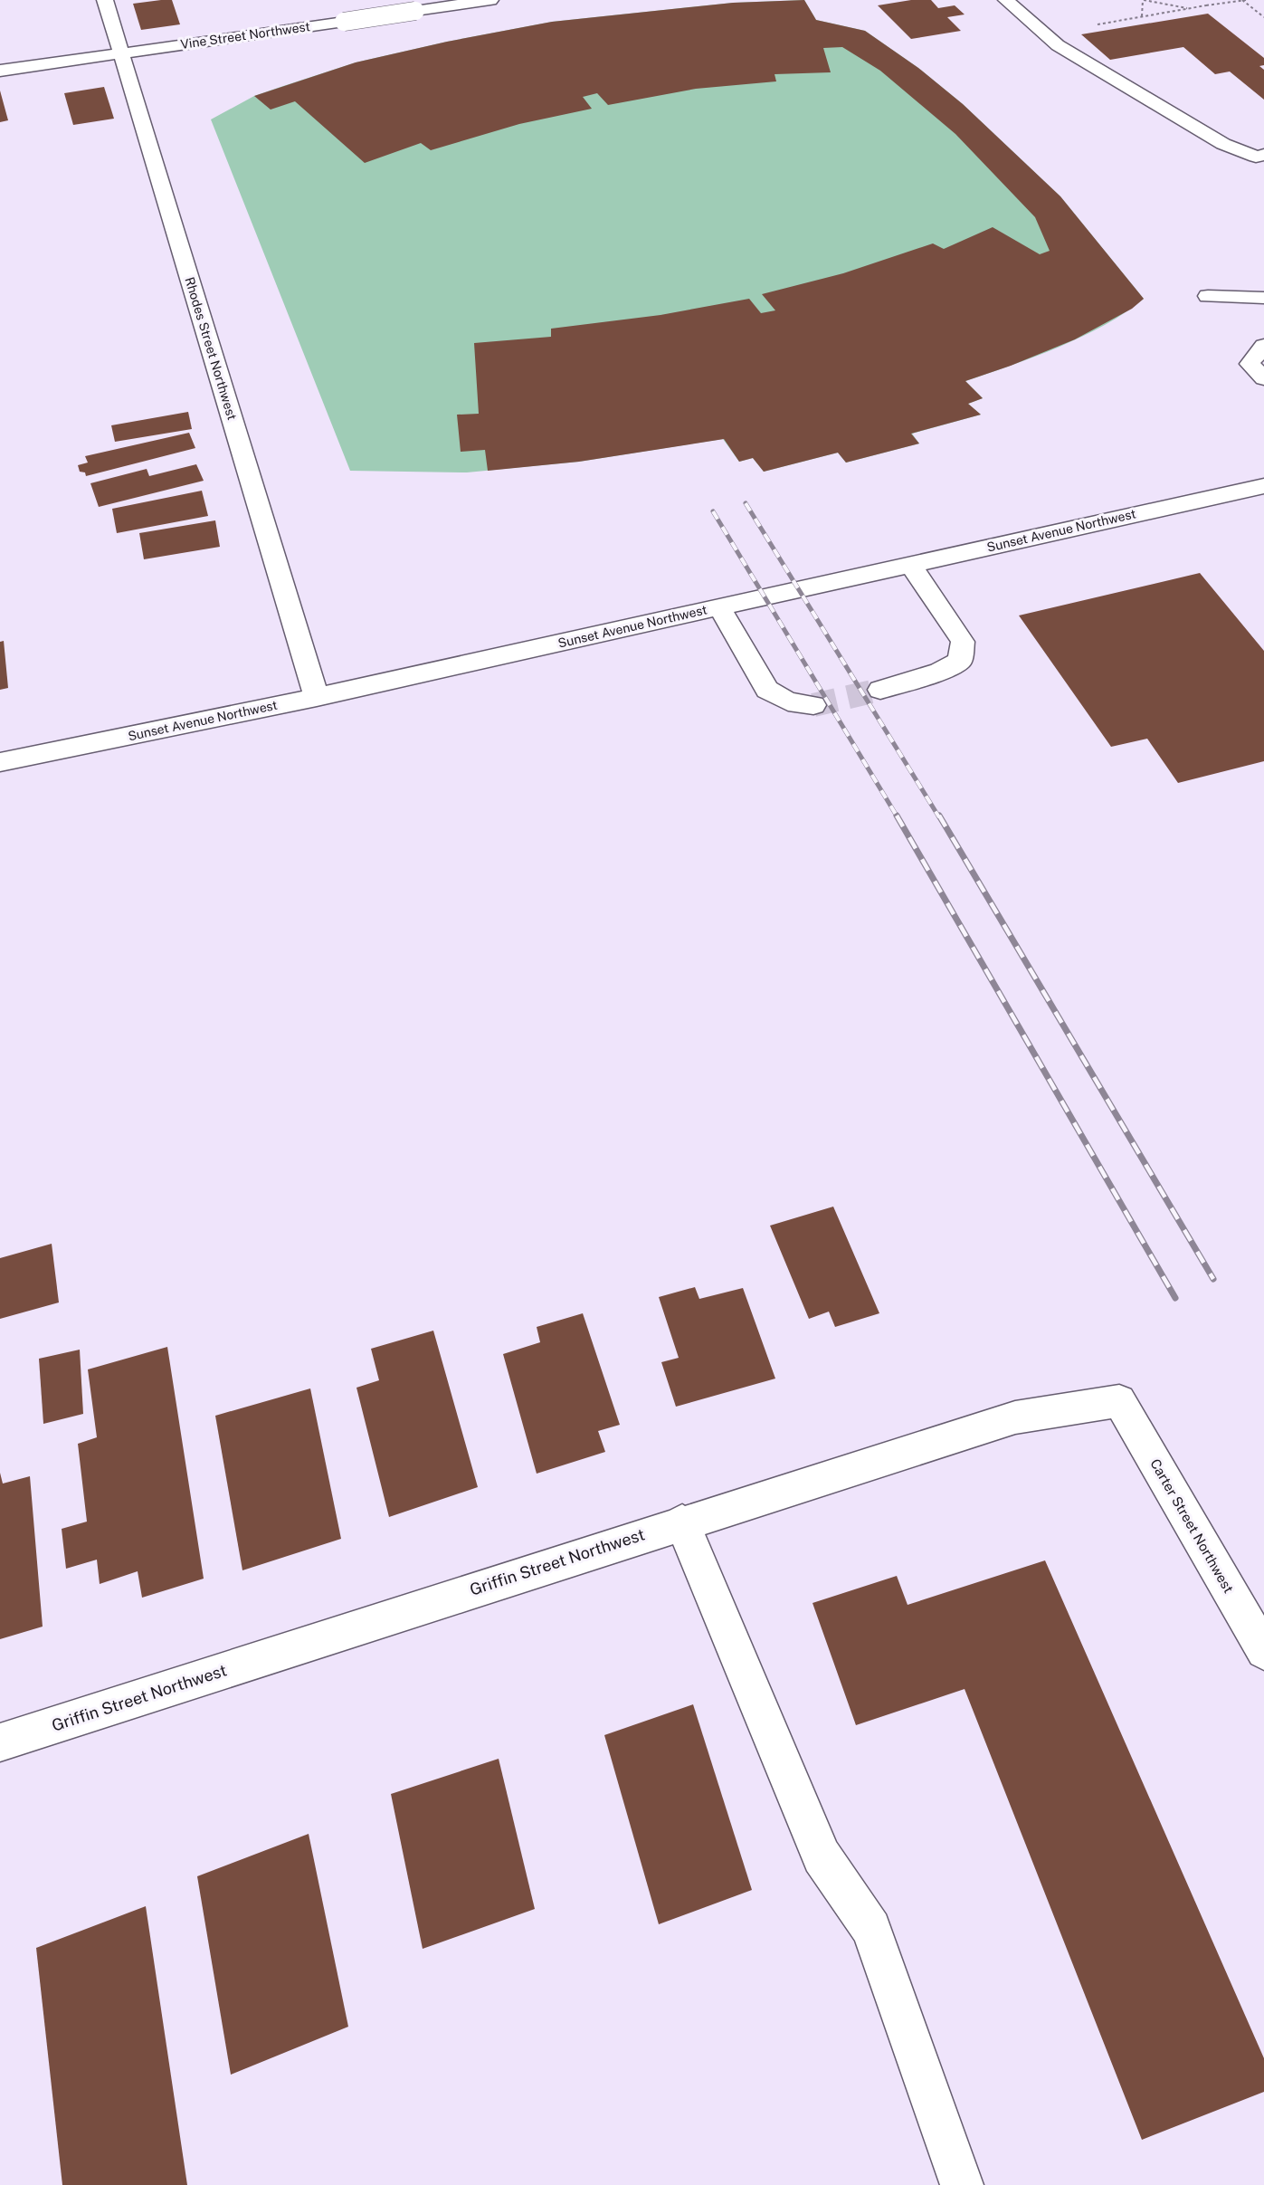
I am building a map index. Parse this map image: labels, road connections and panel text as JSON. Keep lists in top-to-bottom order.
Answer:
{
  "streets": {
    "street": [
      "Vine Street Northwest",
      "Rhodes Street Northwest",
      "Sunset Avenue Northwest",
      "Carter Street Northwest",
      "Griffin Street Northwest"
    ]
  },
  "crossings": [
    ["Vine Street Northwest", "Rhodes Street Northwest"],
    ["Rhodes Street Northwest", "Sunset Avenue Northwest"],
    ["Carter Street Northwest", "Griffin Street Northwest"]
  ]
}
